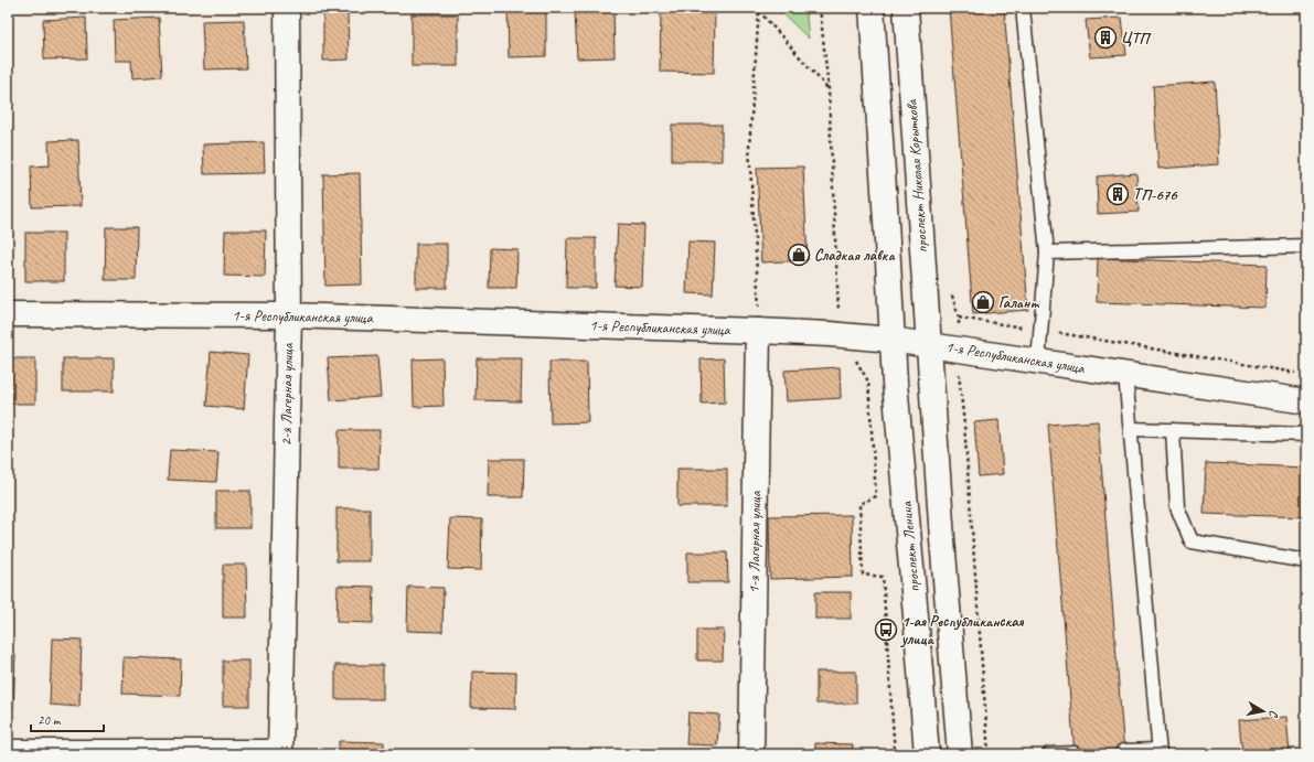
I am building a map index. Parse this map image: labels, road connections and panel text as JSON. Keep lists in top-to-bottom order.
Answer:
{
  "streets": {
    "street": [
      "проспект Николая Корыткова",
      "1-я Республиканская улица",
      "2-я Лагерная улица",
      "1-я Лагерная улица",
      "проспект Ленина"
    ]
  },
  "crossings": [
    ["проспект Николая Корыткова", "1-я Республиканская улица"],
    ["проспект Николая Корыткова", "проспект Ленина"],
    ["1-я Республиканская улица", "2-я Лагерная улица"],
    ["1-я Республиканская улица", "1-я Лагерная улица"],
    ["1-я Республиканская улица", "проспект Ленина"]
  ],
  "places": {
    "building": ["ЦТП", "ТП-676"],
    "shop": ["Сладкая лавка", "Галант"],
    "bus stop": ["1-ая Республиканская улица"]
  },
  "scale_bar": "20 m",
  "north": "right"
}
